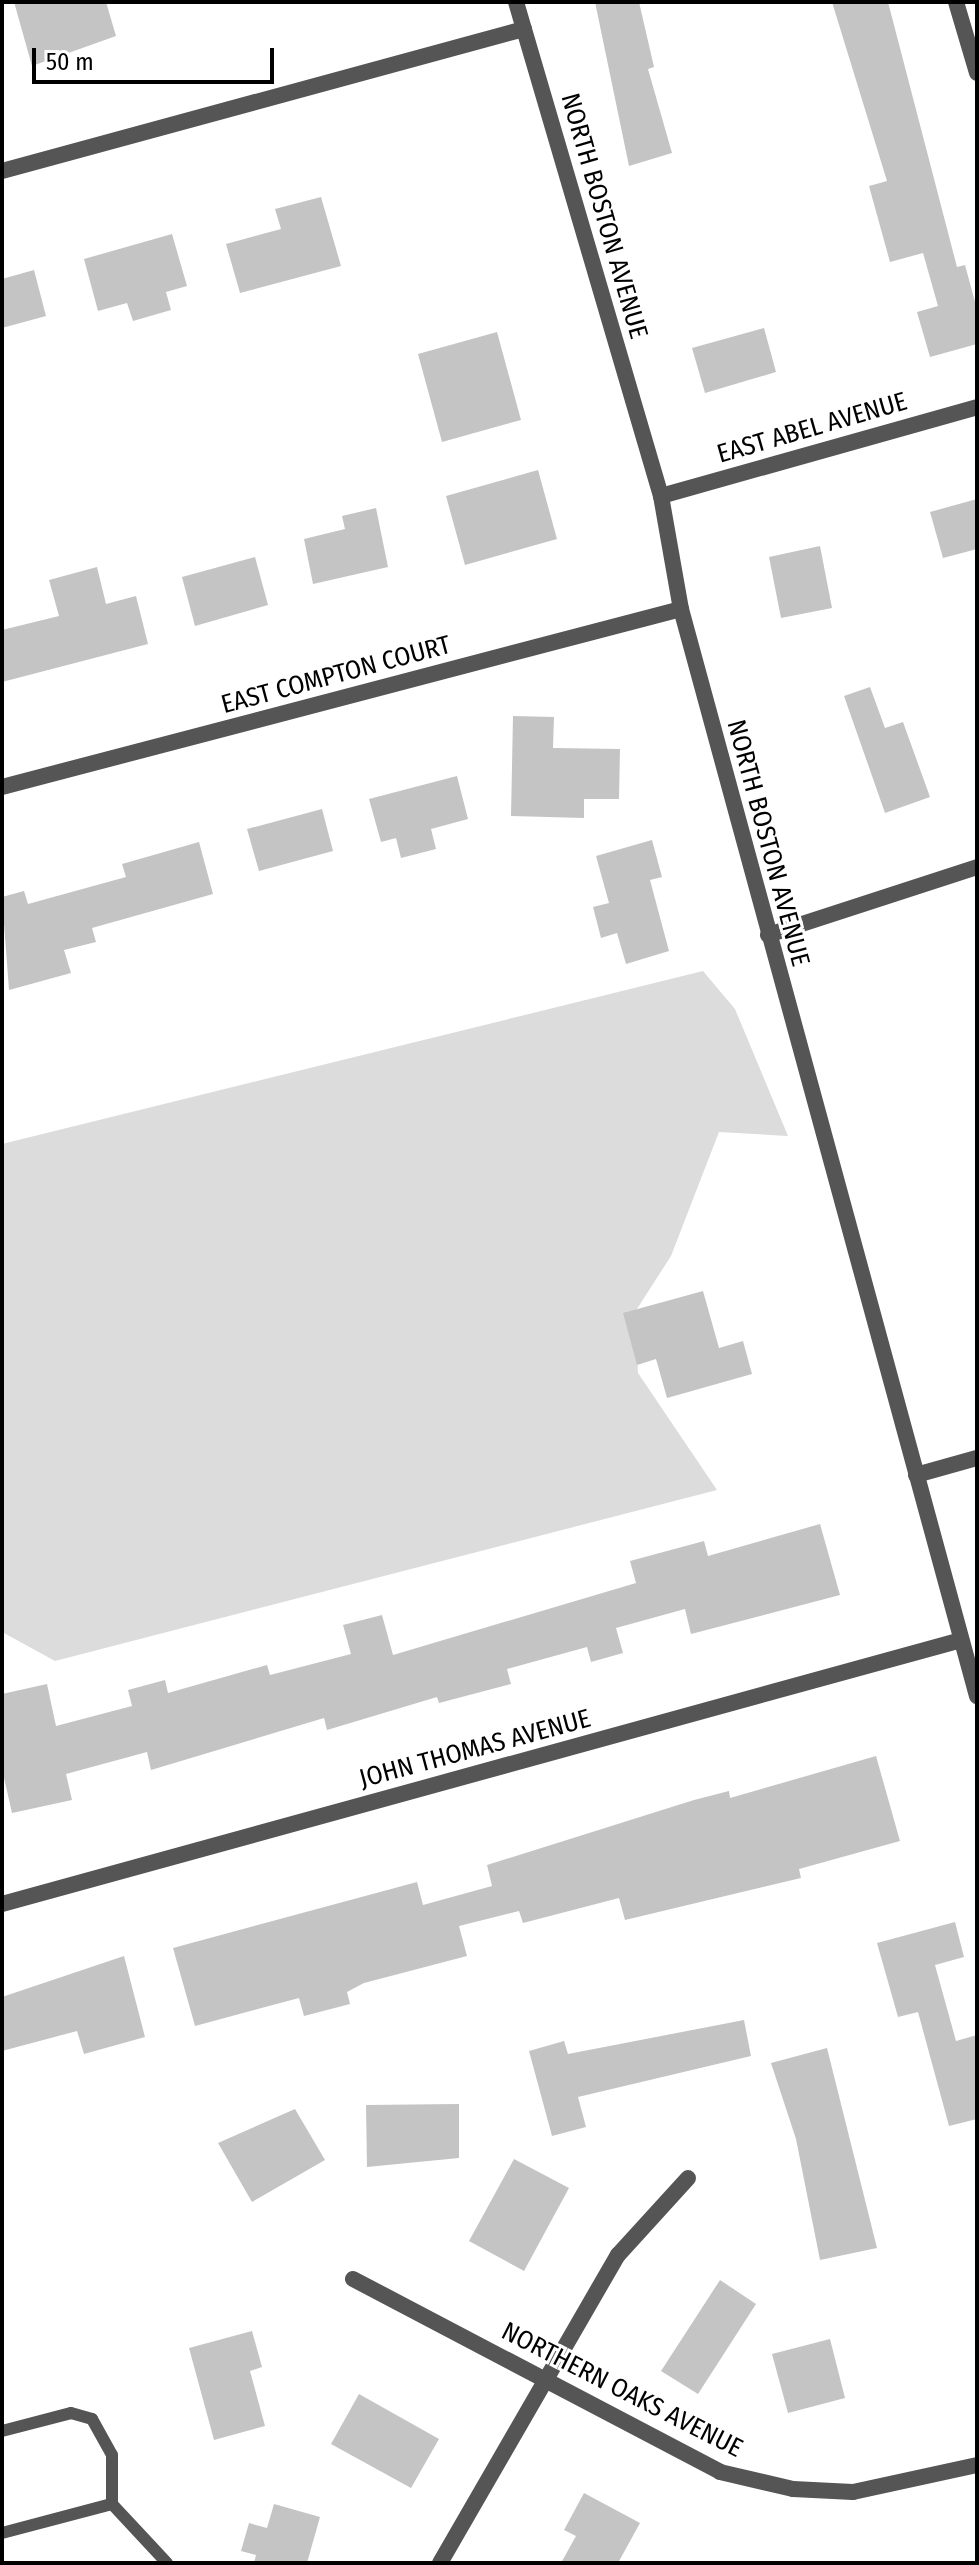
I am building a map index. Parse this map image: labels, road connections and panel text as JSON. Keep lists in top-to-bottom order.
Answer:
{
  "streets": {
    "street": [
      "NORTH BOSTON AVENUE",
      "EAST ABEL AVENUE",
      "EAST COMPTON COURT",
      "JOHN THOMAS AVENUE",
      "NORTHERN OAKS AVENUE"
    ]
  },
  "crossings": [
    ["NORTH BOSTON AVENUE", "EAST ABEL AVENUE"],
    ["NORTH BOSTON AVENUE", "EAST COMPTON COURT"],
    ["NORTH BOSTON AVENUE", "JOHN THOMAS AVENUE"]
  ],
  "scale_bar": "50 m"
}
